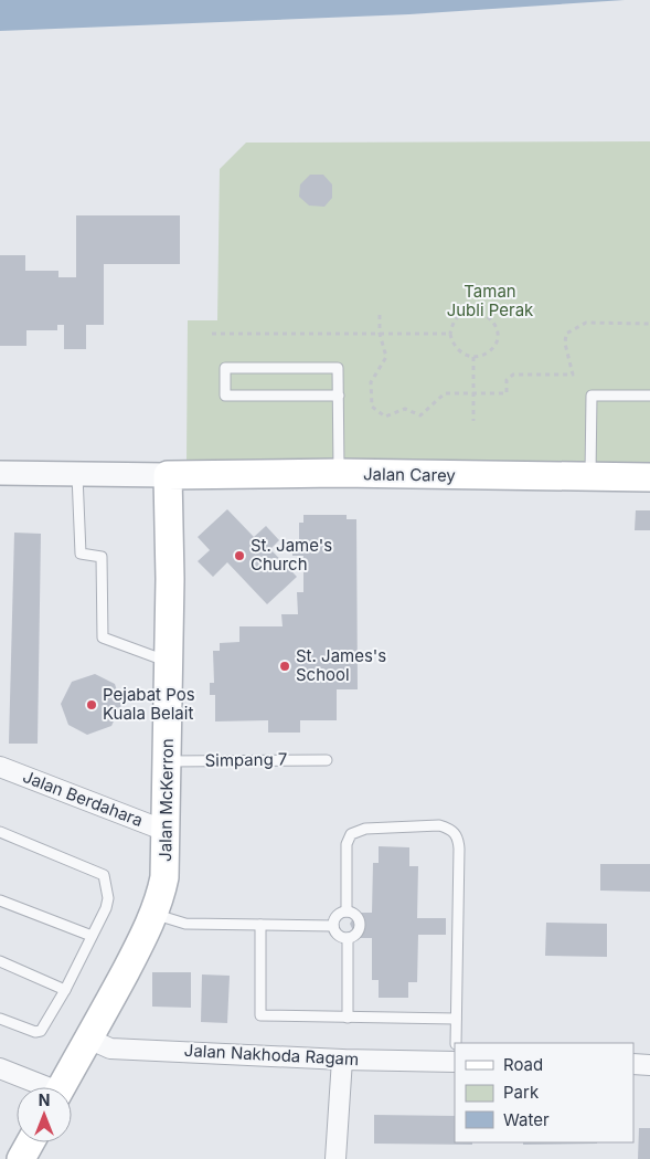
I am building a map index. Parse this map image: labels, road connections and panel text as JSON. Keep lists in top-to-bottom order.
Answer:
{
  "streets": {
    "main road": ["Jalan Carey", "Jalan McKerron"],
    "street": ["Jalan Berdahara", "Jalan Nakhoda Ragam"],
    "lane": ["Simpang 7"]
  },
  "crossings": [
    ["Jalan Carey", "Jalan McKerron"],
    ["Simpang 7", "Jalan McKerron"],
    ["Jalan Berdahara", "Jalan McKerron"],
    ["Jalan McKerron", "Jalan Nakhoda Ragam"]
  ],
  "parks": ["Taman Jubli Perak"],
  "places": ["St. Jame's Church", "St. James's School", "Pejabat Pos Kuala Belait"],
  "legend": ["Road", "Park", "Water"],
  "north": "top"
}
